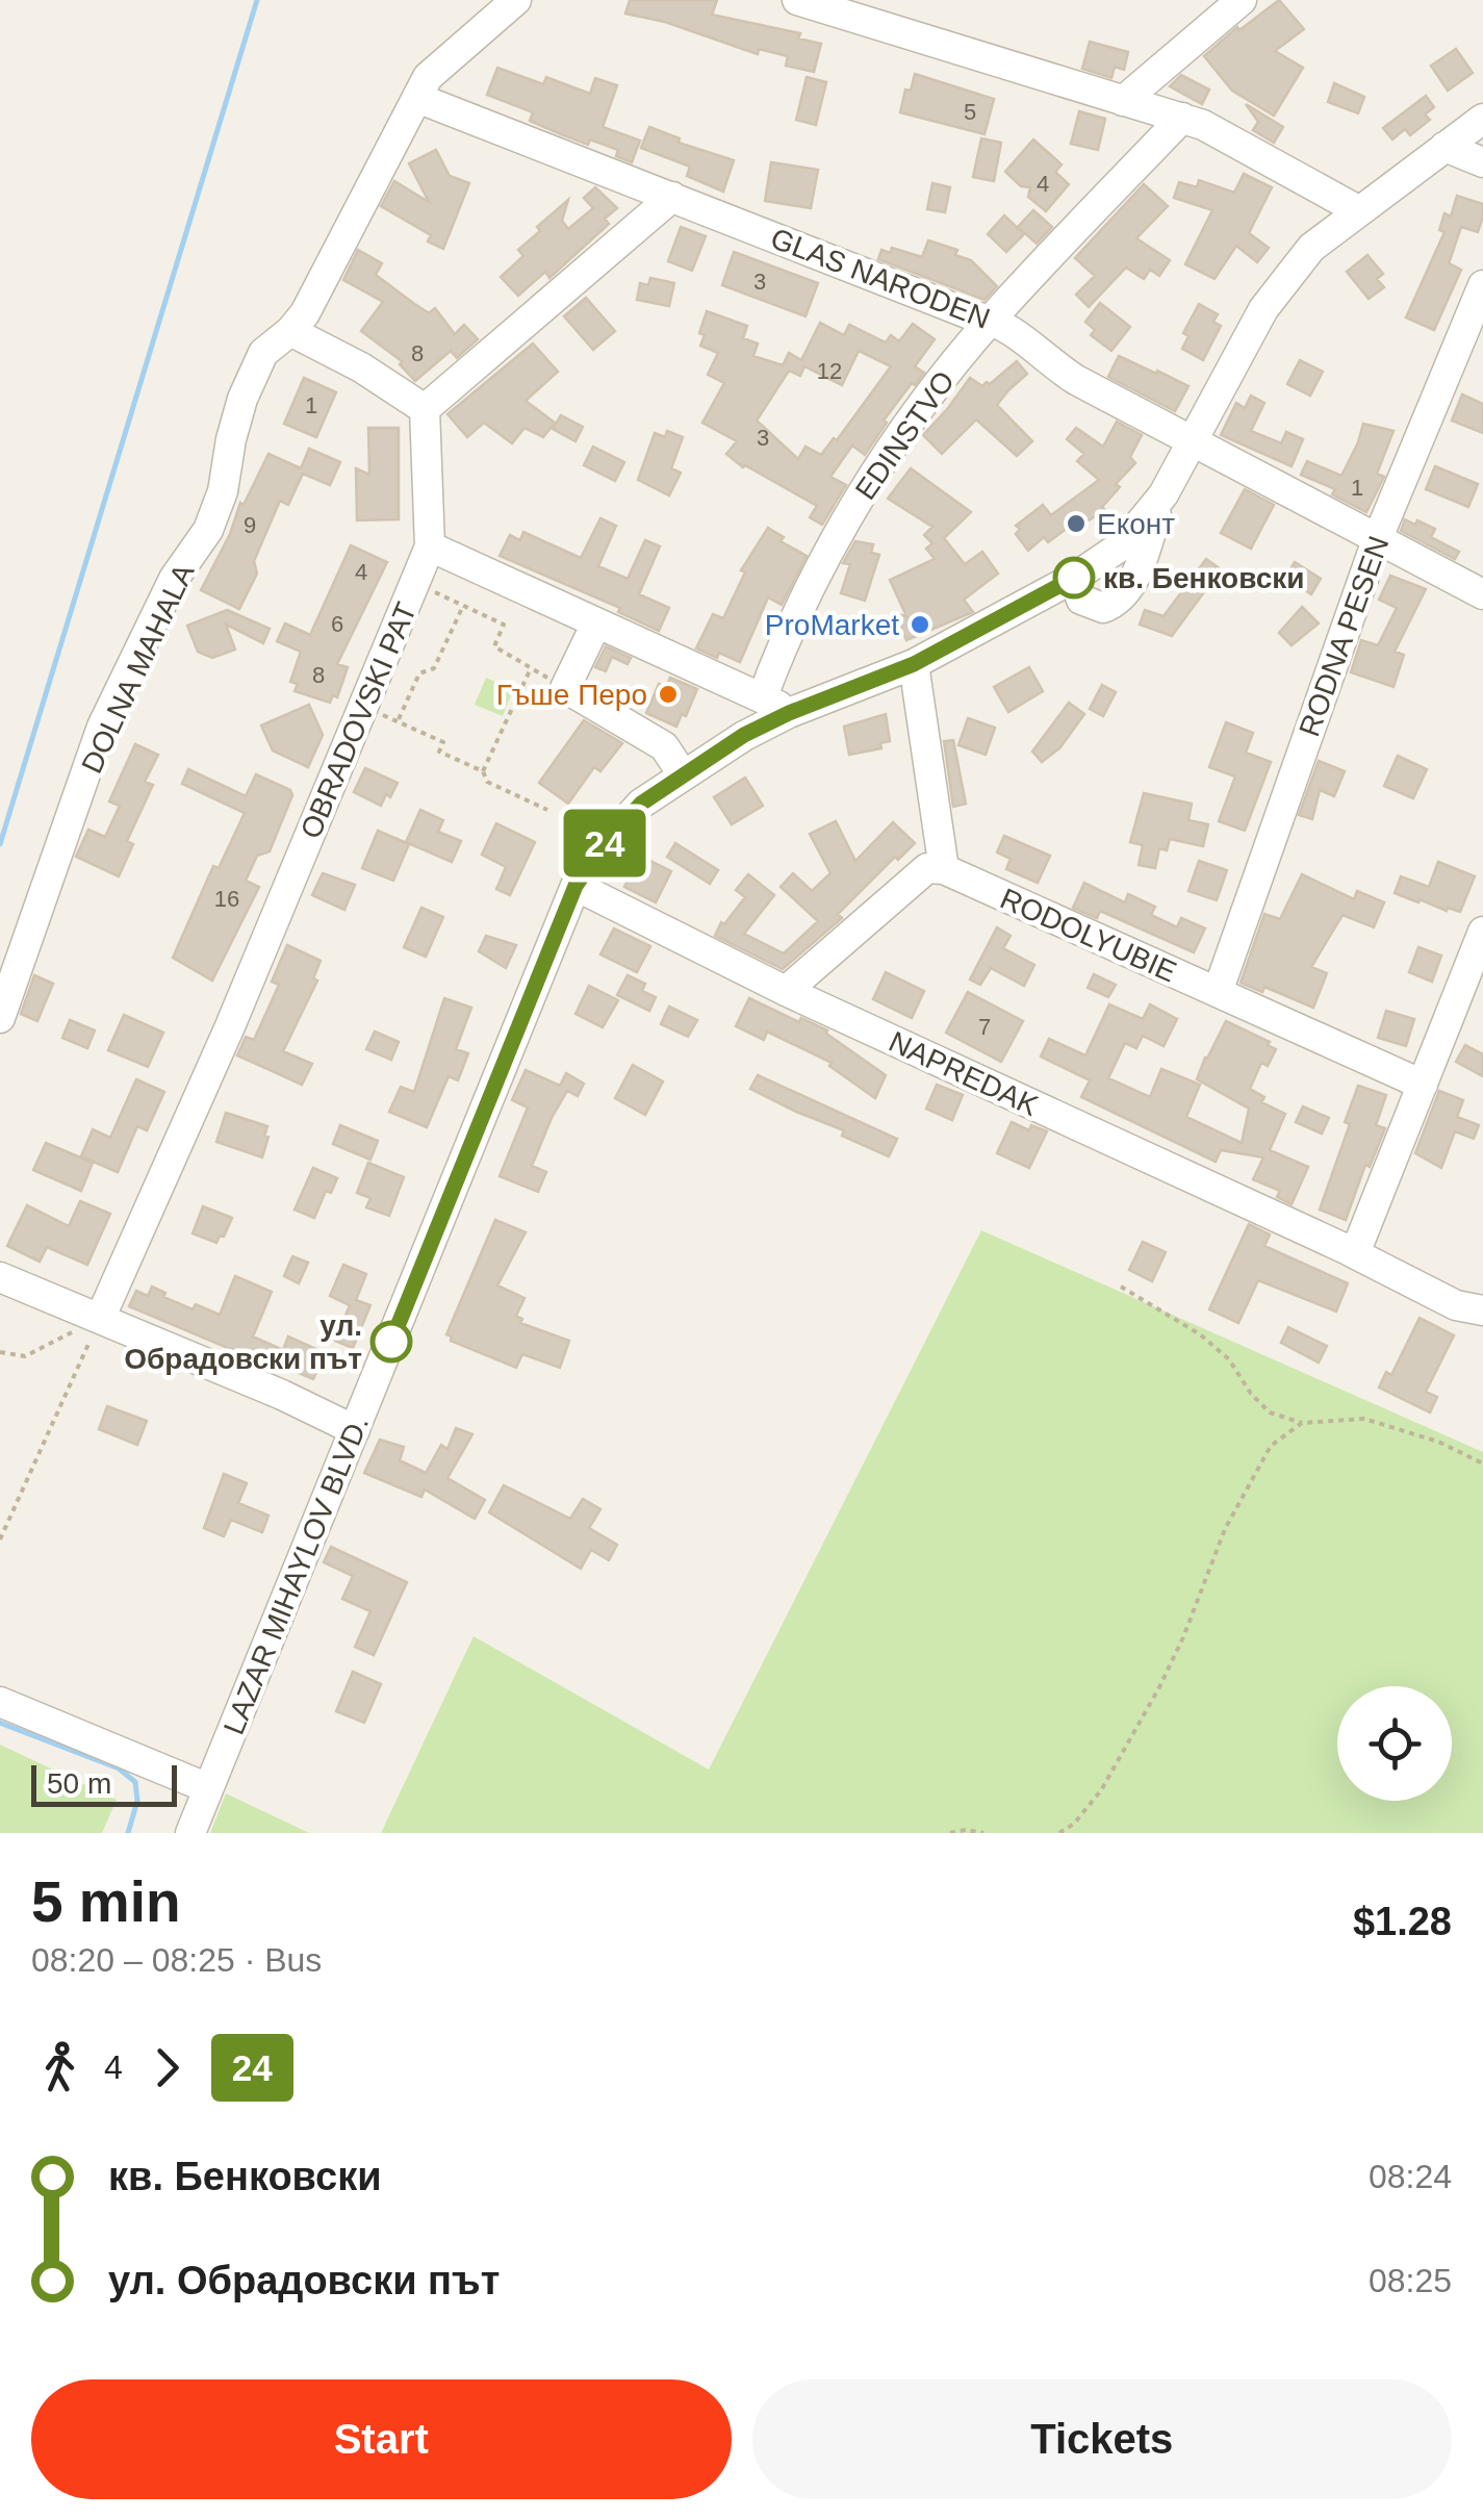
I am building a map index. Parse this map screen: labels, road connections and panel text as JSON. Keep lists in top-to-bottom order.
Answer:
{
  "streets": {
    "street": [
      "GLAS NARODEN",
      "EDINSTVO",
      "RODNA PESEN",
      "DOLNA MAHALA",
      "OBRADOVSKI PAT",
      "RODOLYUBIE",
      "NAPREDAK",
      "LAZAR MIHAYLOV BLVD."
    ]
  },
  "crossings": [
    ["GLAS NARODEN", "EDINSTVO"],
    ["GLAS NARODEN", "RODNA PESEN"],
    ["GLAS NARODEN", "DOLNA MAHALA"],
    ["GLAS NARODEN", "LAZAR MIHAYLOV BLVD."],
    ["RODNA PESEN", "RODOLYUBIE"],
    ["NAPREDAK", "LAZAR MIHAYLOV BLVD."]
  ],
  "places": [
    "Еконт",
    "кв. Бенковски",
    "ProMarket",
    "Гъше Перо",
    "ул. Обрадовски път"
  ],
  "lines": ["bus line 24"],
  "house_numbers": [
    "5",
    "4",
    "3",
    "8",
    "12",
    "1",
    "3",
    "1",
    "9",
    "4",
    "6",
    "8",
    "16",
    "7"
  ],
  "scale_bar": "50 m",
  "page": {
    "on_map": "24",
    "scale": "50 m",
    "heading": ["5 min", "08:20 – 08:25 · Bus", "$1.28"],
    "legs": ["4", "24"],
    "list": [
      {
        "name": "кв. Бенковски",
        "value": "08:24"
      },
      {
        "name": "ул. Обрадовски път",
        "value": "08:25"
      }
    ],
    "buttons": ["Start", "Tickets"]
  }
}
